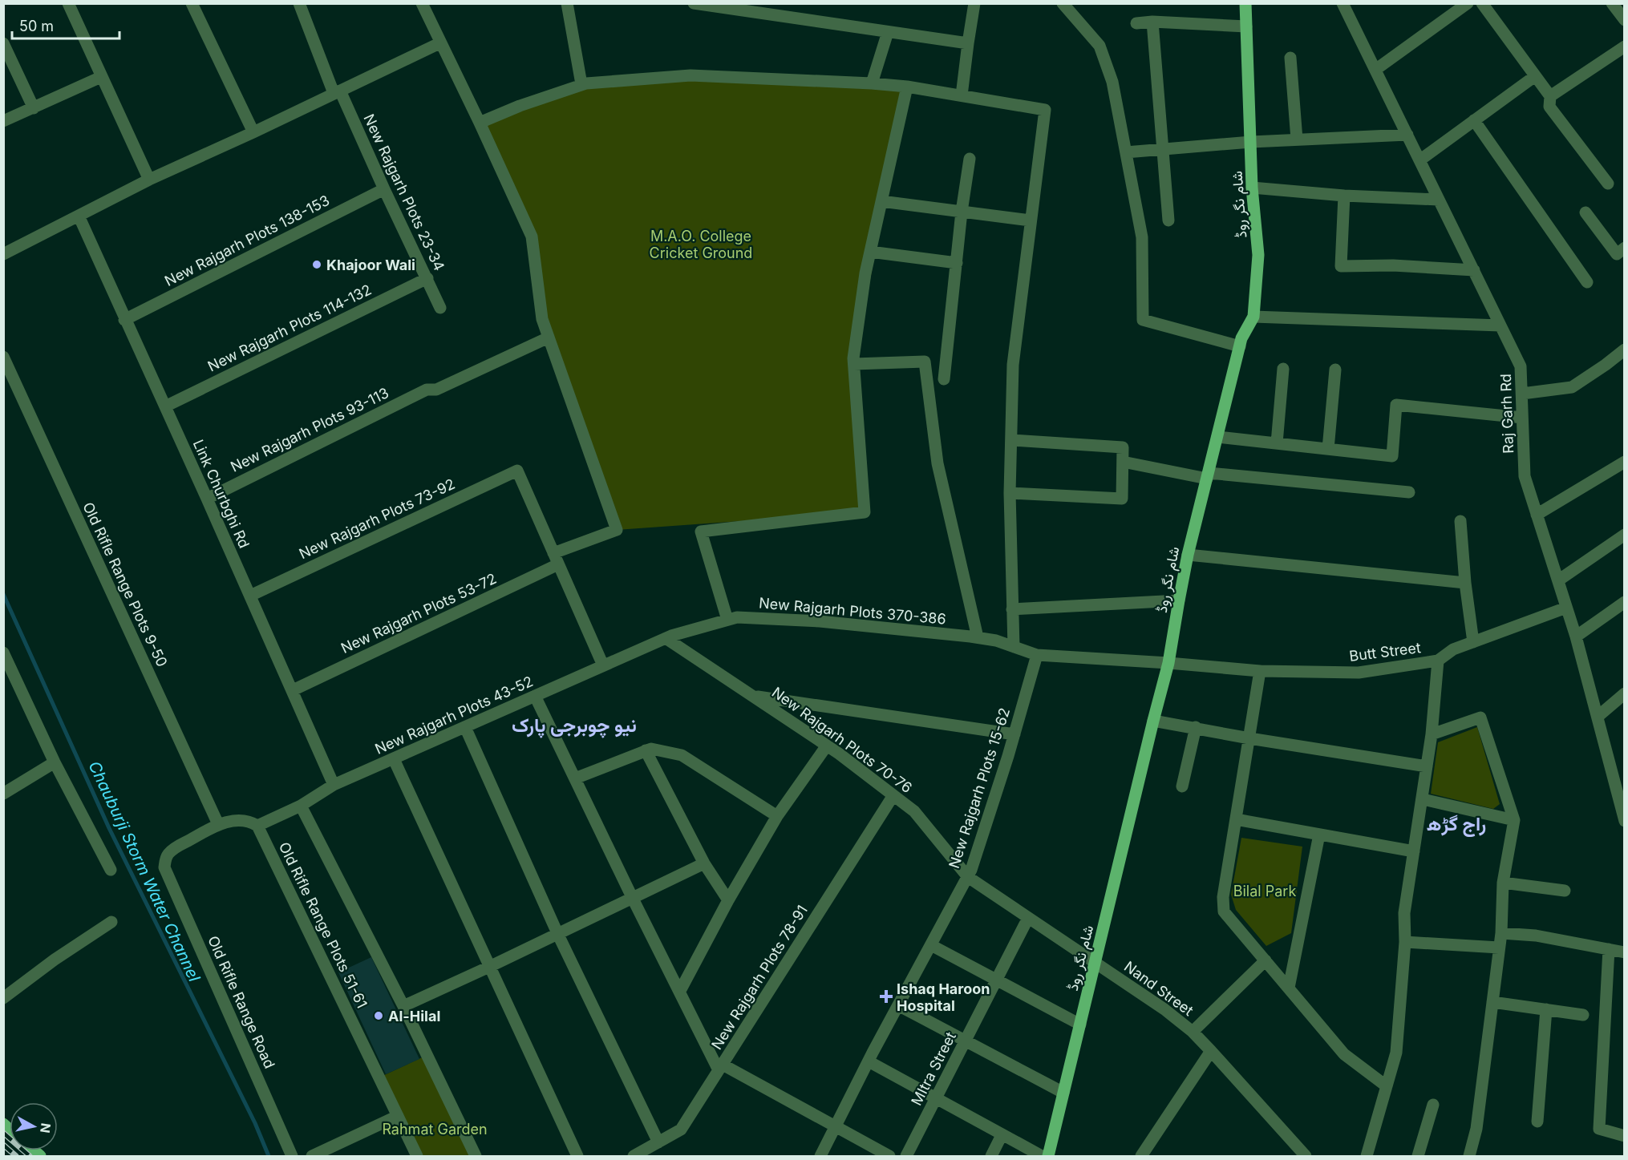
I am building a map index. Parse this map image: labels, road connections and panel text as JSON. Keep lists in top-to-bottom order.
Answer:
{
  "streets": {
    "main road": ["شام نگر روڈ"],
    "street": [
      "New Rajgarh Plots 23-34",
      "New Rajgarh Plots 138-153",
      "New Rajgarh Plots 114-132",
      "Raj Garh Rd",
      "New Rajgarh Plots 93-113",
      "Link Churbghi Rd",
      "New Rajgarh Plots 73-92",
      "Old Rifle Range Plots 9-50",
      "New Rajgarh Plots 370-386",
      "New Rajgarh Plots 53-72",
      "Butt Street",
      "New Rajgarh Plots 43-52",
      "New Rajgarh Plots 70-76",
      "New Rajgarh Plots 15-62",
      "Old Rifle Range Plots 51-61",
      "New Rajgarh Plots 78-91",
      "Nand Street",
      "Old Rifle Range Road",
      "MItra Street"
    ]
  },
  "crossings": [
    ["New Rajgarh Plots 23-34", "New Rajgarh Plots 138-153"],
    ["New Rajgarh Plots 23-34", "New Rajgarh Plots 114-132"],
    ["شام نگر روڈ", "Butt Street"],
    ["شام نگر روڈ", "Nand Street"],
    ["New Rajgarh Plots 138-153", "Link Churbghi Rd"],
    ["New Rajgarh Plots 114-132", "Link Churbghi Rd"],
    ["Raj Garh Rd", "Butt Street"],
    ["New Rajgarh Plots 93-113", "Link Churbghi Rd"],
    ["New Rajgarh Plots 93-113", "New Rajgarh Plots 53-72"],
    ["Link Churbghi Rd", "New Rajgarh Plots 73-92"],
    ["Link Churbghi Rd", "New Rajgarh Plots 53-72"],
    ["Link Churbghi Rd", "New Rajgarh Plots 43-52"],
    ["New Rajgarh Plots 73-92", "New Rajgarh Plots 53-72"],
    ["Old Rifle Range Plots 9-50", "Old Rifle Range Road"],
    ["New Rajgarh Plots 370-386", "Butt Street"],
    ["New Rajgarh Plots 370-386", "New Rajgarh Plots 43-52"],
    ["New Rajgarh Plots 370-386", "New Rajgarh Plots 70-76"],
    ["New Rajgarh Plots 370-386", "New Rajgarh Plots 15-62"],
    ["Butt Street", "New Rajgarh Plots 15-62"],
    ["New Rajgarh Plots 43-52", "New Rajgarh Plots 70-76"],
    ["New Rajgarh Plots 43-52", "Old Rifle Range Plots 51-61"],
    ["New Rajgarh Plots 70-76", "New Rajgarh Plots 15-62"],
    ["New Rajgarh Plots 70-76", "New Rajgarh Plots 78-91"],
    ["New Rajgarh Plots 70-76", "Nand Street"],
    ["New Rajgarh Plots 15-62", "Nand Street"],
    ["Nand Street", "MItra Street"]
  ],
  "districts": ["نیو چوبرجی پارک", "راج گڑھ"],
  "water": ["Chauburji Storm Water Channel"],
  "parks": ["M.A.O. College Cricket Ground", "Bilal Park", "Rahmat Garden"],
  "places": {
    "other": ["Khajoor Wali", "Al-Hilal"],
    "health": ["Ishaq Haroon Hospital"]
  },
  "scale_bar": "50 m",
  "north": "right"
}
